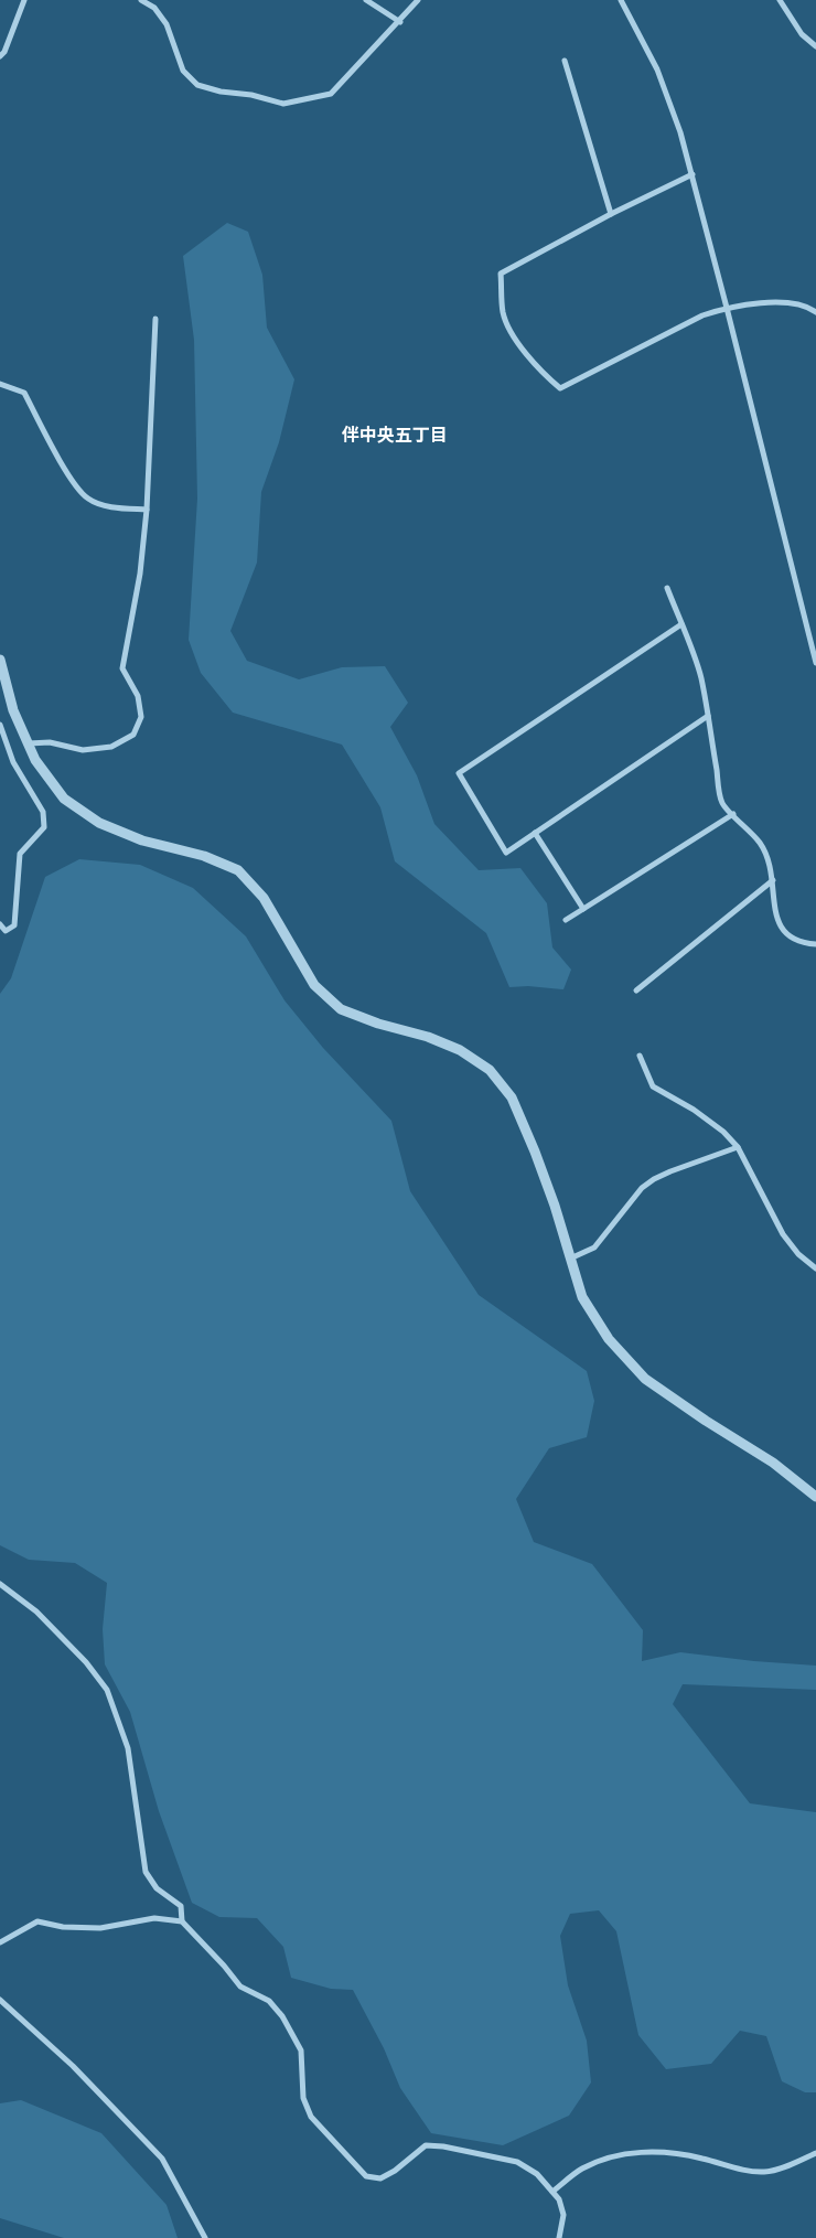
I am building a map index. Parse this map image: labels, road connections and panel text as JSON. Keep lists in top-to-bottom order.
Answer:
{
  "districts": ["伴中央五丁目"]
}
